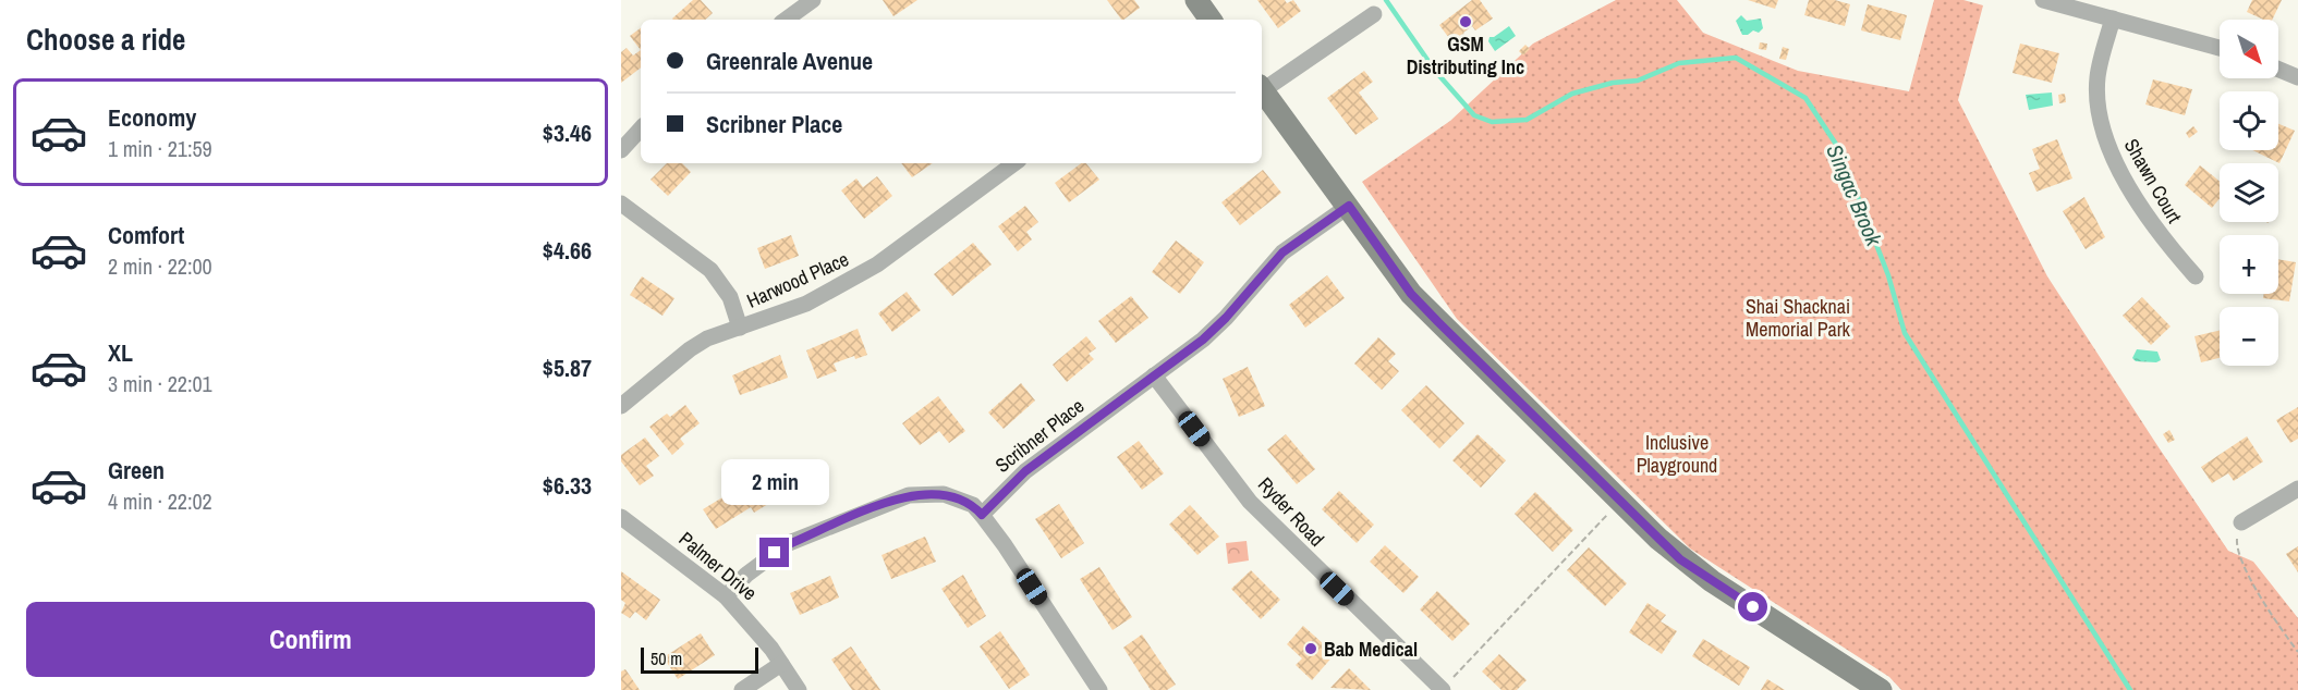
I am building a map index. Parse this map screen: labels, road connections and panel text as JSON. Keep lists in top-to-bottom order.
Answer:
{
  "streets": {
    "street": [
      "Shawn Court",
      "Harwood Place",
      "Scribner Place",
      "Ryder Road",
      "Palmer Drive"
    ]
  },
  "crossings": [
    ["Scribner Place", "Ryder Road"]
  ],
  "water": ["Singac Brook"],
  "parks": ["Shai Shacknai Memorial Park", "Inclusive Playground"],
  "places": ["GSM Distributing Inc", "Bab Medical"],
  "scale_bar": "50 m",
  "north": "bottom right",
  "page": {
    "heading": "Choose a ride",
    "map_buttons": ["+", "−"],
    "banner": ["Greenrale Avenue", "Scribner Place"],
    "list": [
      {
        "name": "Economy",
        "note": "1 min · 21:59",
        "value": "$3.46"
      },
      {
        "name": "Comfort",
        "note": "2 min · 22:00",
        "value": "$4.66"
      },
      {
        "name": "XL",
        "note": "3 min · 22:01",
        "value": "$5.87"
      },
      {
        "name": "Green",
        "note": "4 min · 22:02",
        "value": "$6.33"
      }
    ],
    "bubble": "2 min",
    "buttons": "Confirm",
    "scale": "50 m"
  }
}
